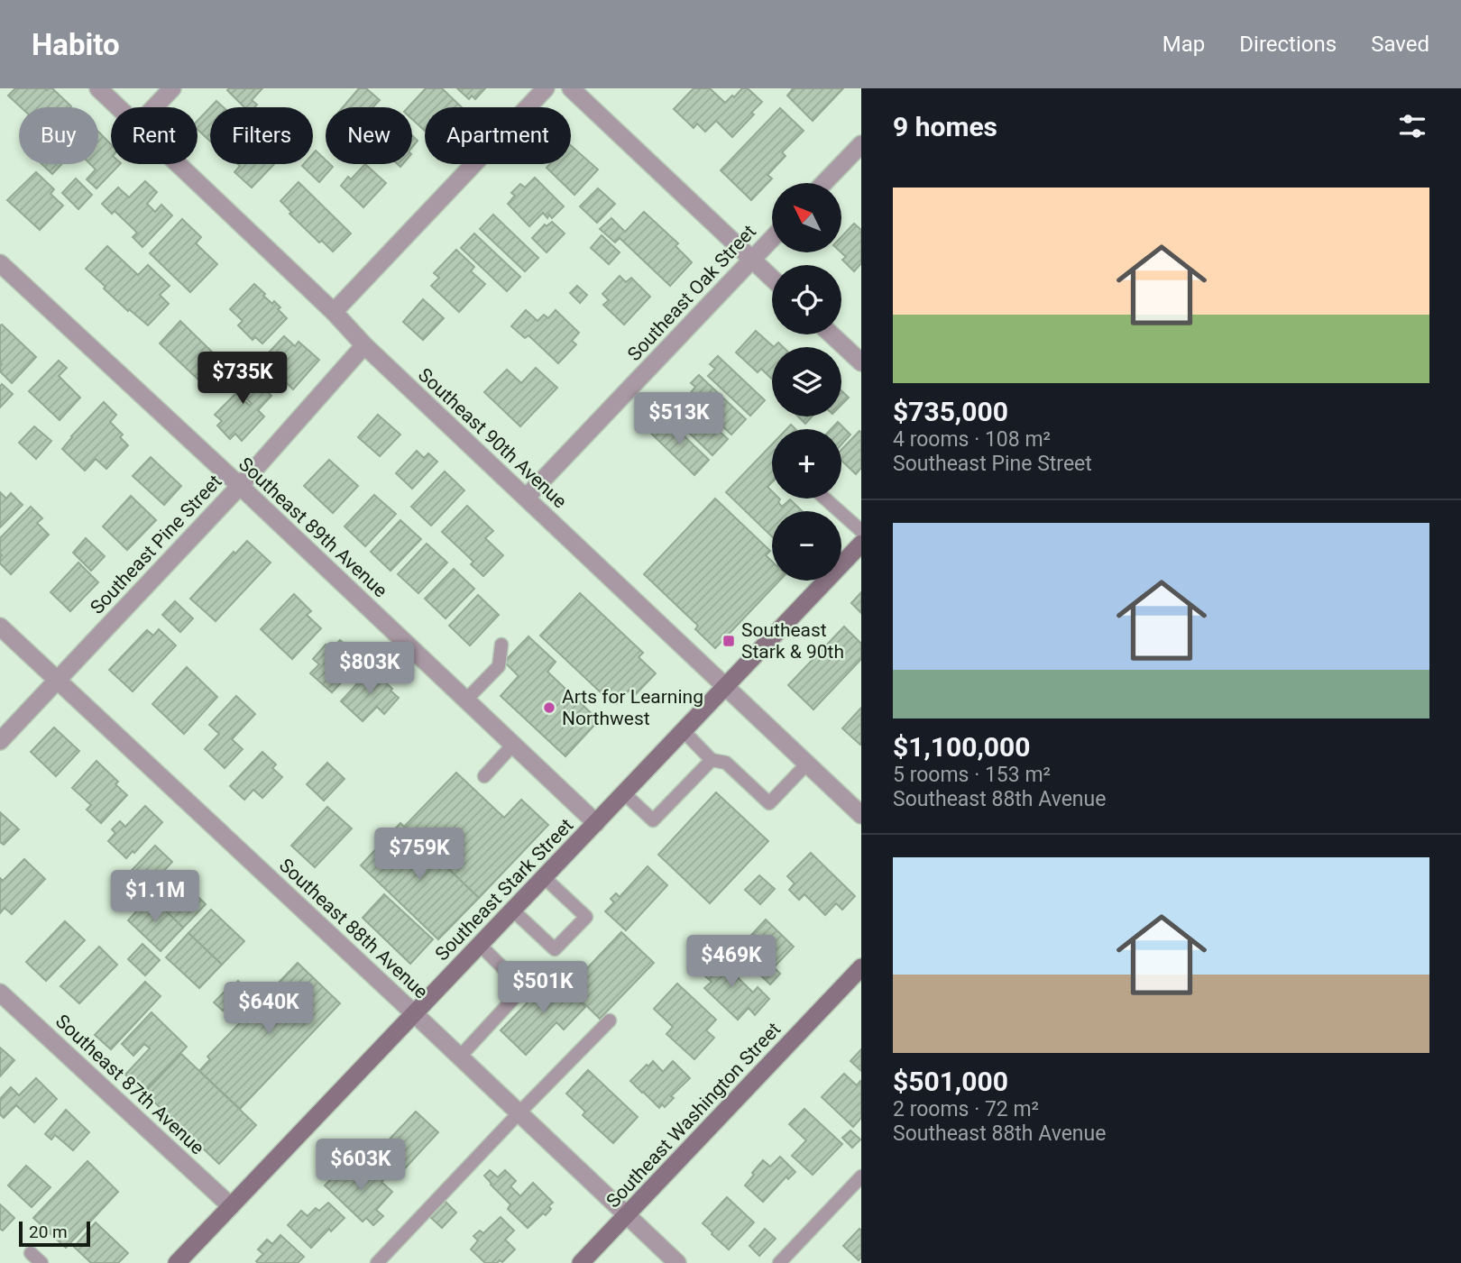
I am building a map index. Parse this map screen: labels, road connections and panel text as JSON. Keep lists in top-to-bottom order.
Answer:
{
  "streets": {
    "main road": ["Southeast Stark Street", "Southeast Washington Street"],
    "street": [
      "Southeast Oak Street",
      "Southeast 90th Avenue",
      "Southeast 89th Avenue",
      "Southeast Pine Street",
      "Southeast 88th Avenue",
      "Southeast 87th Avenue"
    ]
  },
  "crossings": [
    ["Southeast Oak Street", "Southeast 90th Avenue"],
    ["Southeast 90th Avenue", "Southeast Pine Street"],
    ["Southeast 90th Avenue", "Southeast Stark Street"],
    ["Southeast 89th Avenue", "Southeast Pine Street"],
    ["Southeast 89th Avenue", "Southeast Stark Street"],
    ["Southeast Pine Street", "Southeast 88th Avenue"],
    ["Southeast Stark Street", "Southeast 88th Avenue"],
    ["Southeast Stark Street", "Southeast 87th Avenue"],
    ["Southeast 88th Avenue", "Southeast Washington Street"]
  ],
  "places": {
    "transit": ["Southeast Stark & 90th"],
    "other": ["Arts for Learning Northwest"]
  },
  "scale_bar": "20 m",
  "north": "top left",
  "page": {
    "header": "Habito",
    "nav": ["Map", "Directions", "Saved"],
    "heading": "9 homes",
    "chip": [
      "Buy",
      "Rent",
      "Filters",
      "New",
      "Apartment"
    ],
    "list": [
      {
        "name": "$735,000",
        "note": "4 rooms · 108 m² · Southeast Pine Street"
      },
      {
        "name": "$1,100,000",
        "note": "5 rooms · 153 m² · Southeast 88th Avenue"
      },
      {
        "name": "$501,000",
        "note": "2 rooms · 72 m² · Southeast 88th Avenue"
      }
    ],
    "map_buttons": ["+", "−"],
    "price": [
      "$735K",
      "$513K",
      "$803K",
      "$759K",
      "$1.1M",
      "$469K",
      "$501K",
      "$640K",
      "$603K"
    ],
    "scale": "20 m"
  }
}
